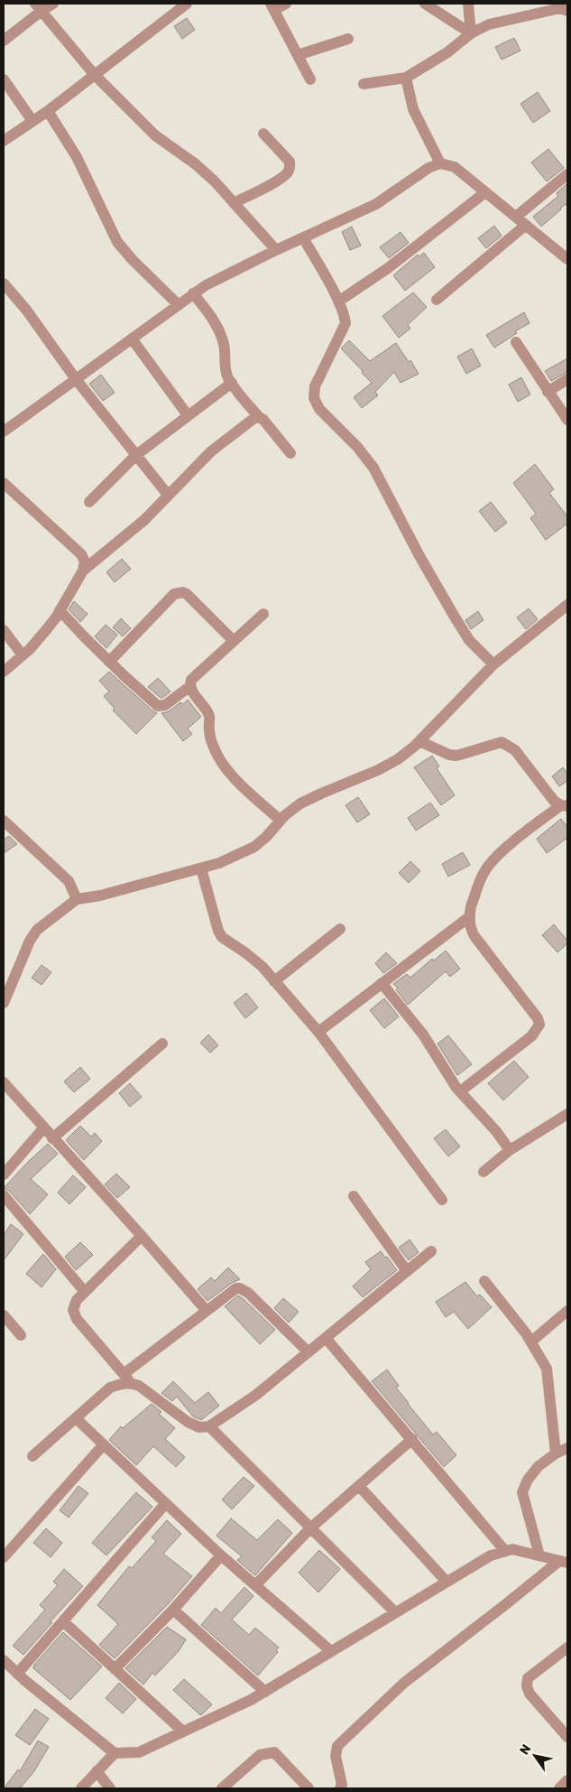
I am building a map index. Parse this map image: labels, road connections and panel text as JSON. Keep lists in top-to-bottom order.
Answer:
{
  "north": "top left"
}
